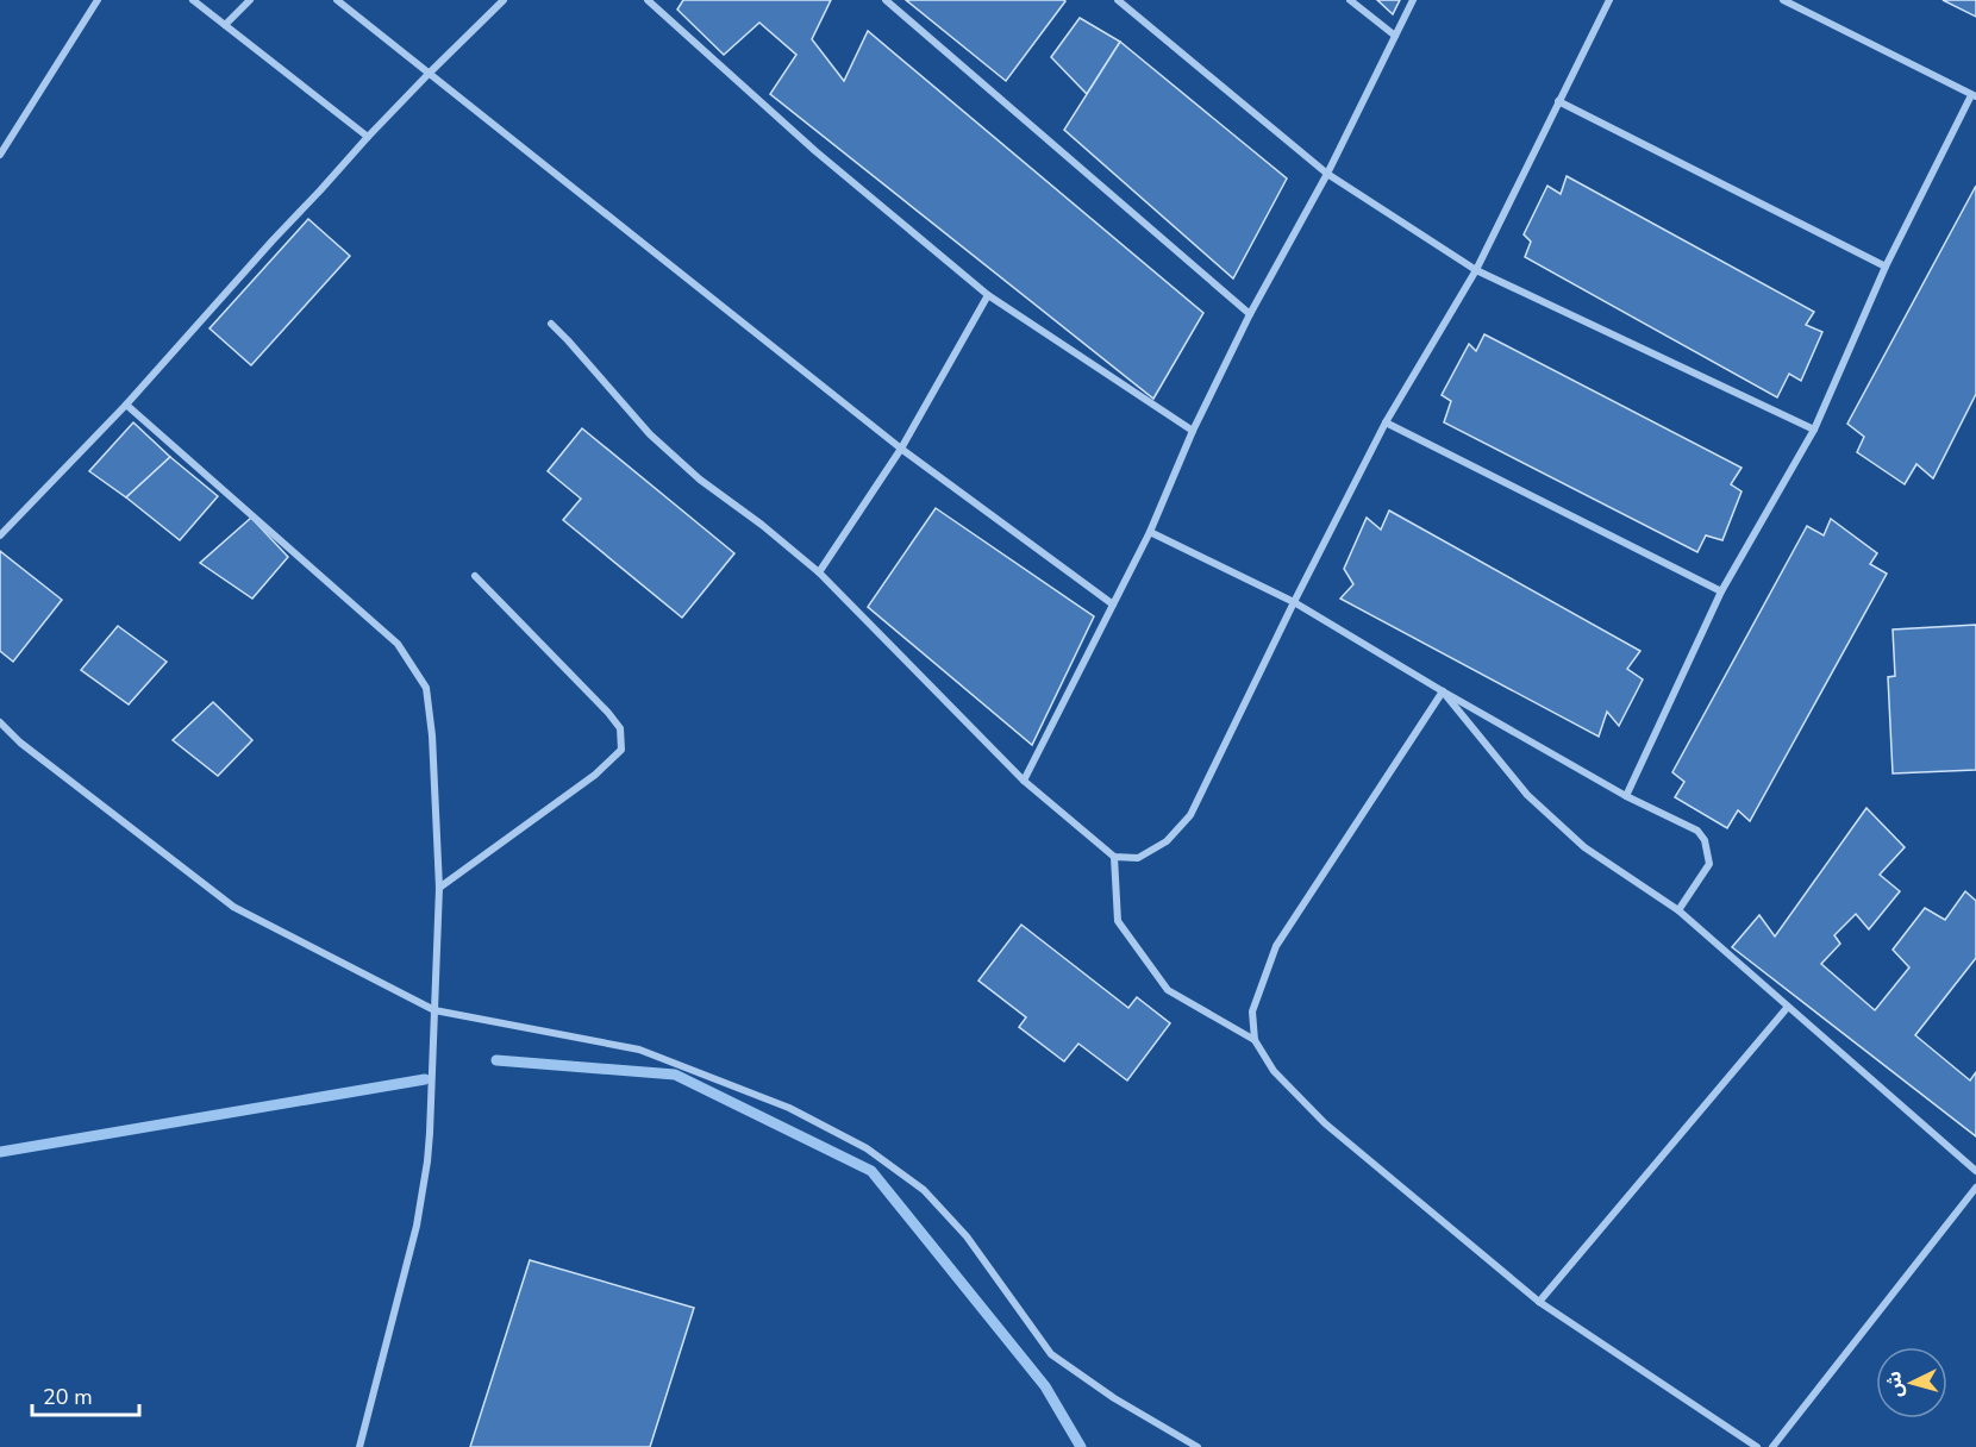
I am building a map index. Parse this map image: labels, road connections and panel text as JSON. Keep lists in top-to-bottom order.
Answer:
{
  "scale_bar": "20 m",
  "north": "left"
}
